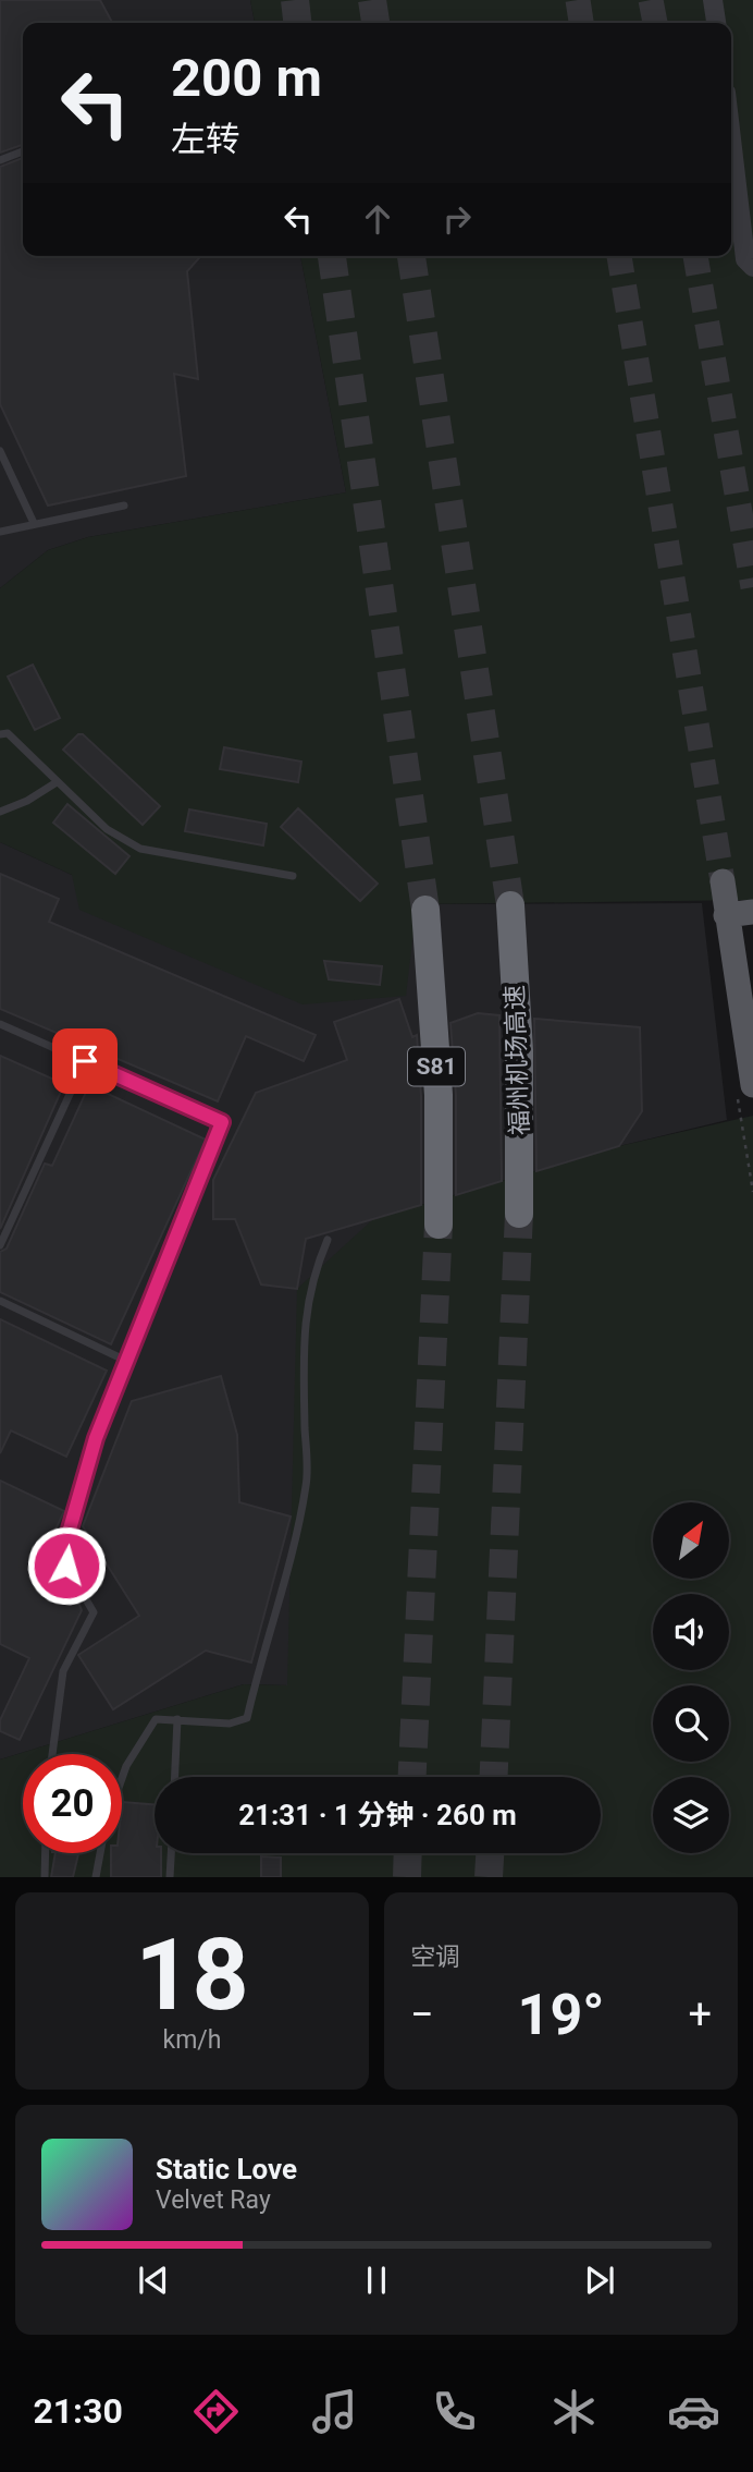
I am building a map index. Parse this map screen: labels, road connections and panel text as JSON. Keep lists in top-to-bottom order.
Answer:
{
  "streets": {
    "highway": ["福州机场高速", "S81"]
  },
  "north": "top right",
  "page": {
    "turn": ["200 m", "左转"],
    "limit": "20",
    "trip": "21:31 · 1 分钟 · 260 m",
    "tile": [
      ["18", "km/h"],
      "空调"
    ],
    "heat": ["−", "19°", "+"],
    "song": ["Static Love", "Velvet Ray"],
    "tabs": "21:30"
  }
}
